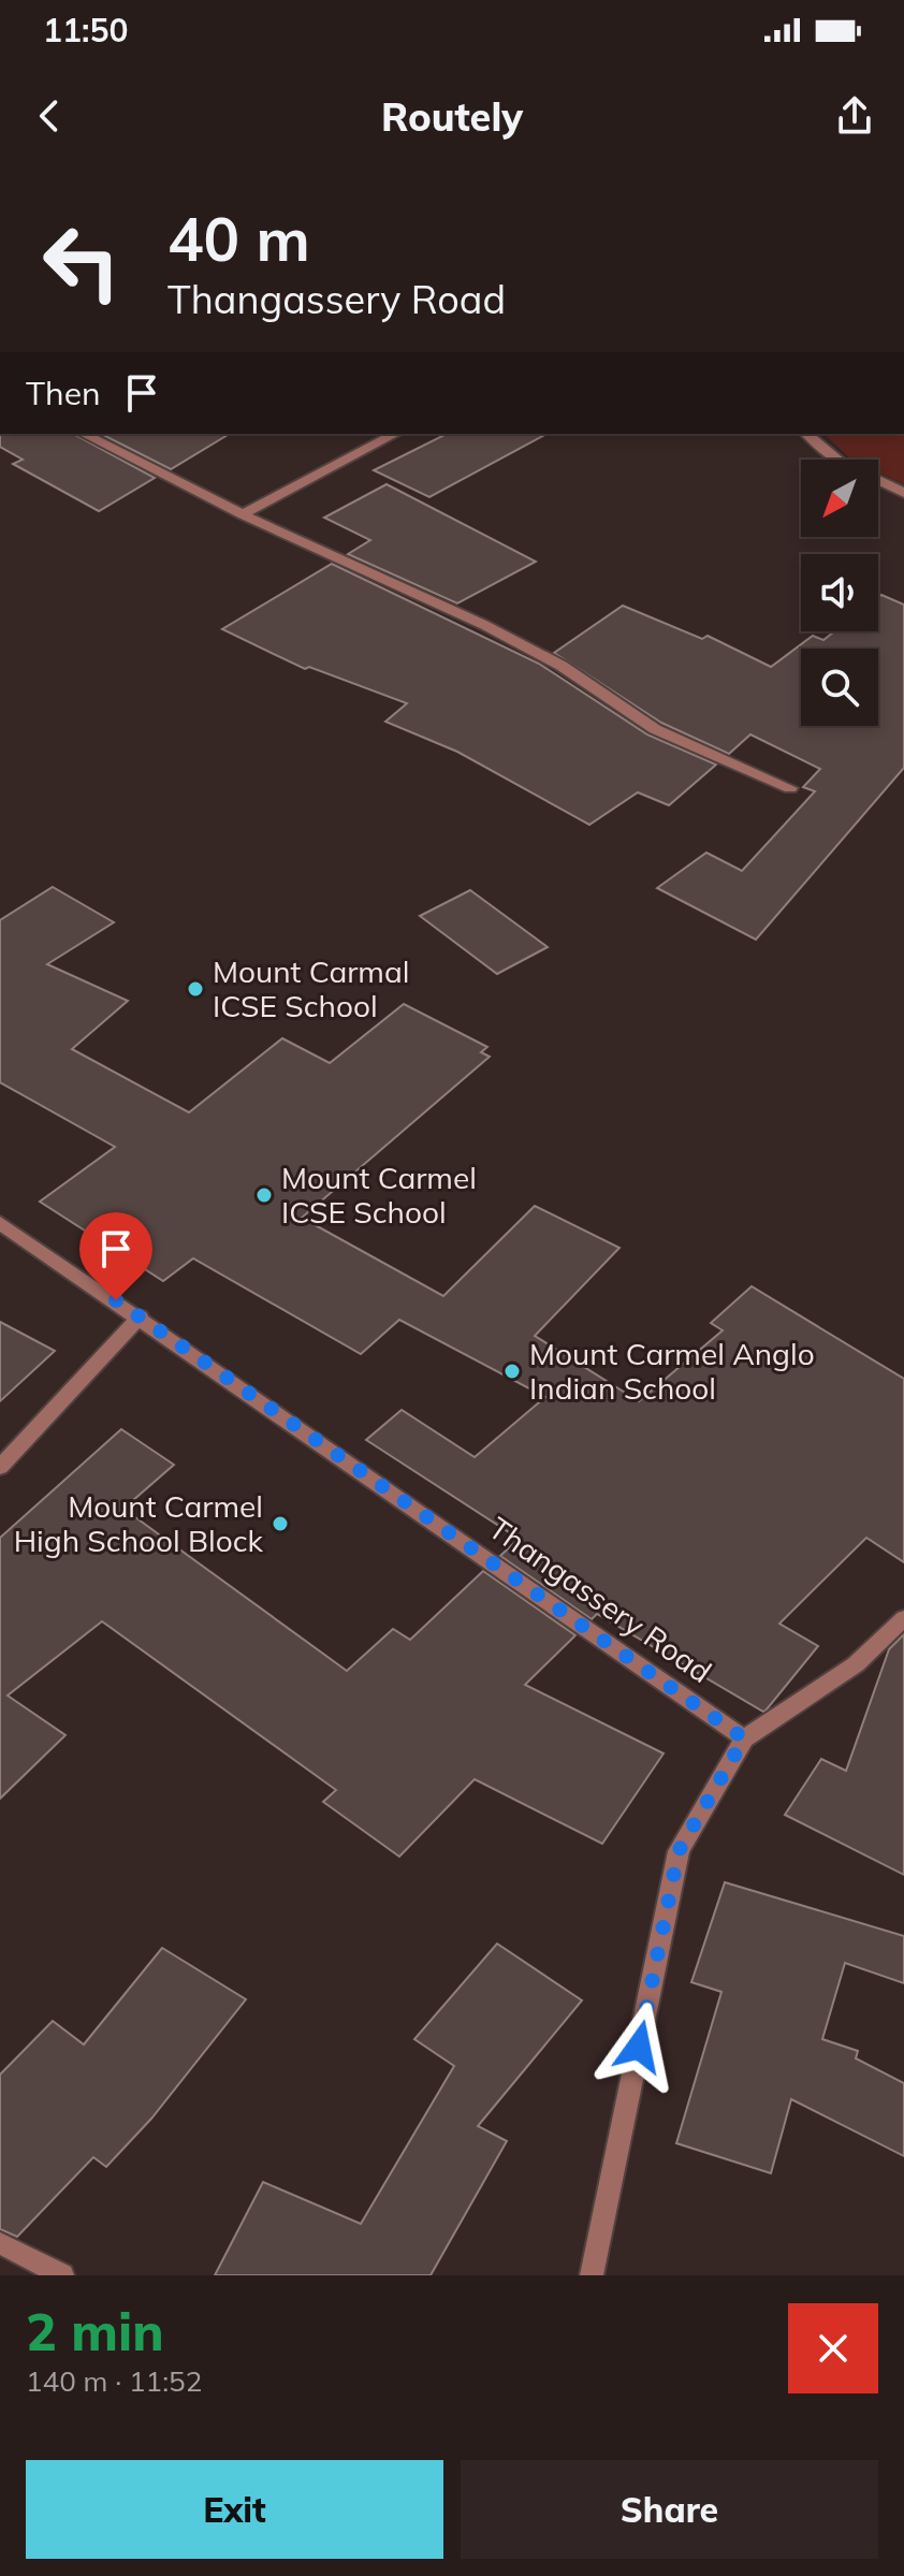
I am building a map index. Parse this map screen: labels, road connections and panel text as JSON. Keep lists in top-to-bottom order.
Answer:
{
  "streets": {
    "street": ["Thangassery Road"]
  },
  "places": [
    "Mount Carmal ICSE School",
    "Mount Carmel ICSE School",
    "Mount Carmel Anglo Indian School",
    "Mount Carmel High School Block"
  ],
  "north": "bottom left",
  "page": {
    "status": "11:50",
    "header": "Routely",
    "turn": ["40 m", "Thangassery Road"],
    "then": "Then",
    "heading": ["2 min", "140 m · 11:52"],
    "buttons": ["Exit", "Share"]
  }
}
